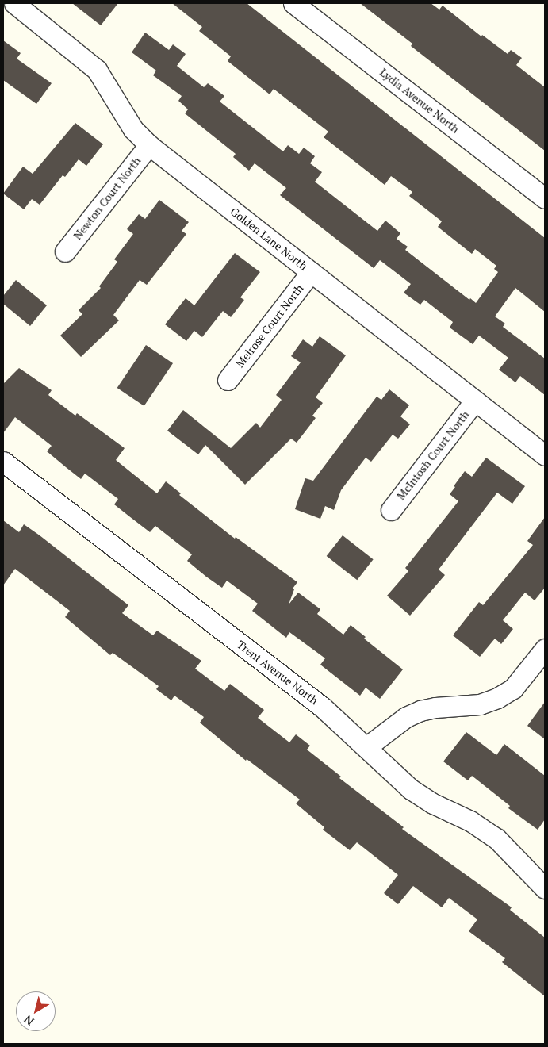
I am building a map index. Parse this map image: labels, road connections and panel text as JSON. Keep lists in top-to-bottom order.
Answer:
{
  "streets": {
    "street": [
      "Lydia Avenue North",
      "Newton Court North",
      "Golden Lane North",
      "Melrose Court North",
      "McIntosh Court North",
      "Trent Avenue North"
    ]
  },
  "crossings": [
    ["Newton Court North", "Golden Lane North"],
    ["Golden Lane North", "Melrose Court North"],
    ["Golden Lane North", "McIntosh Court North"]
  ],
  "north": "bottom left"
}
